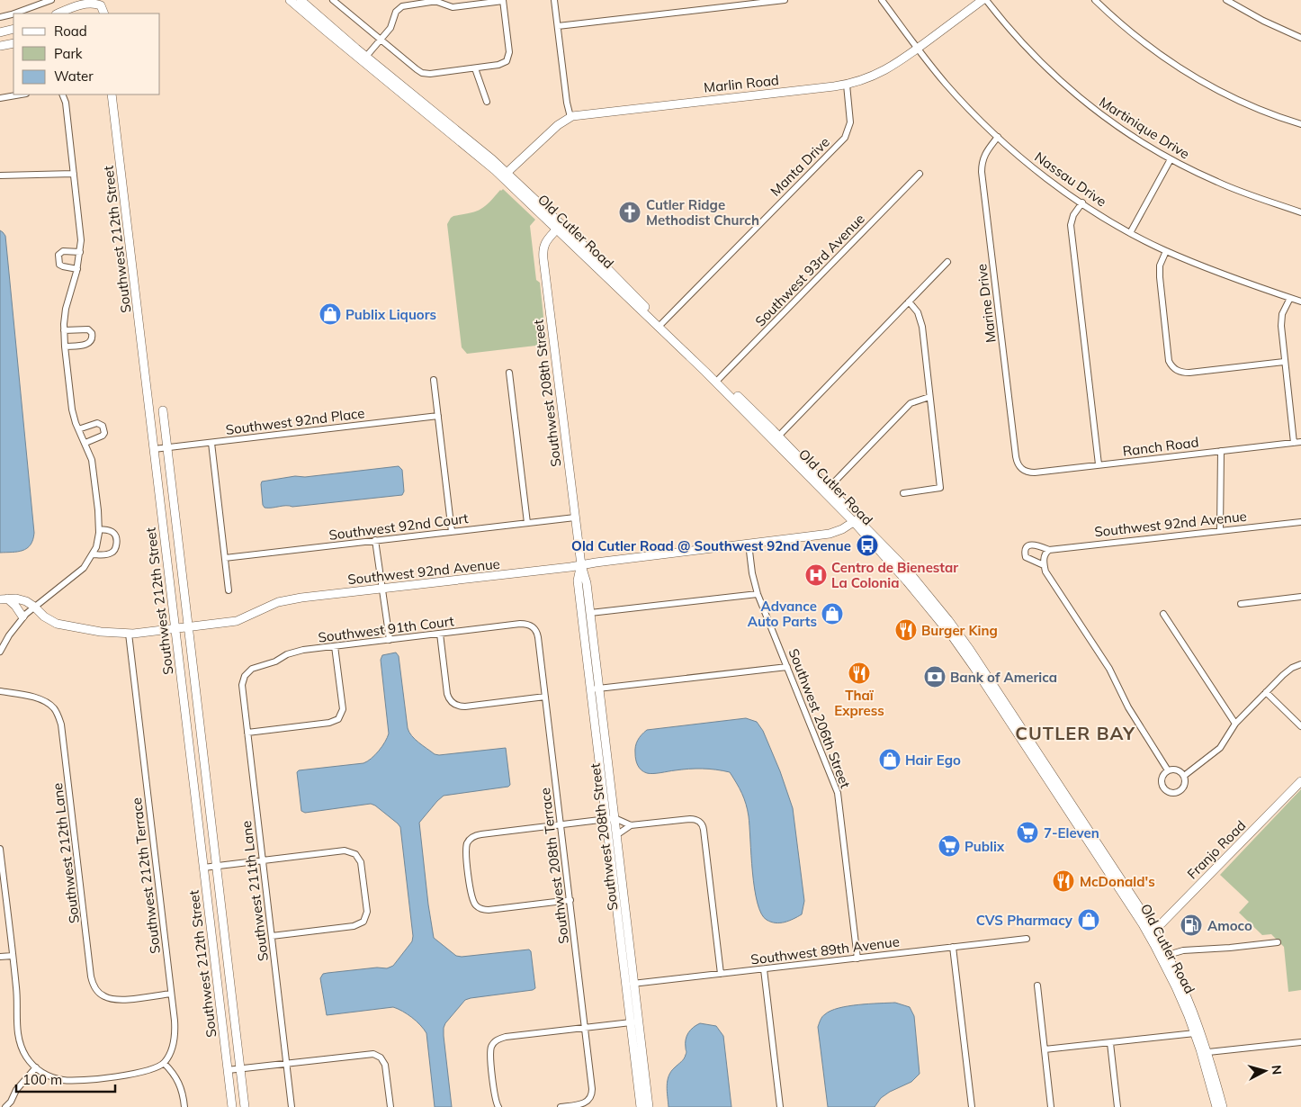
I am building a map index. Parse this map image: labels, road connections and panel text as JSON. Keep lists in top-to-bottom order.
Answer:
{
  "streets": {
    "street": [
      "Marlin Road",
      "Martinique Drive",
      "Manta Drive",
      "Nassau Drive",
      "Old Cutler Road",
      "Southwest 212th Street",
      "Southwest 93rd Avenue",
      "Marine Drive",
      "Southwest 208th Street",
      "Southwest 92nd Place",
      "Ranch Road",
      "Southwest 92nd Avenue",
      "Southwest 92nd Court",
      "Southwest 91th Court",
      "Southwest 206th Street",
      "Franjo Road",
      "Southwest 212th Lane",
      "Southwest 208th Terrace",
      "Southwest 212th Terrace",
      "Southwest 211th Lane",
      "Southwest 89th Avenue"
    ]
  },
  "crossings": [
    ["Marlin Road", "Manta Drive"],
    ["Marlin Road", "Nassau Drive"],
    ["Marlin Road", "Old Cutler Road"],
    ["Manta Drive", "Old Cutler Road"],
    ["Nassau Drive", "Marine Drive"],
    ["Old Cutler Road", "Southwest 93rd Avenue"],
    ["Old Cutler Road", "Southwest 208th Street"],
    ["Old Cutler Road", "Southwest 92nd Avenue"],
    ["Old Cutler Road", "Franjo Road"],
    ["Southwest 212th Street", "Southwest 92nd Place"],
    ["Southwest 212th Street", "Southwest 92nd Avenue"],
    ["Marine Drive", "Ranch Road"],
    ["Southwest 208th Street", "Southwest 92nd Avenue"],
    ["Southwest 208th Street", "Southwest 92nd Court"],
    ["Southwest 208th Street", "Southwest 89th Avenue"],
    ["Southwest 92nd Avenue", "Southwest 206th Street"],
    ["Southwest 92nd Avenue", "Southwest 212th Terrace"],
    ["Southwest 91th Court", "Southwest 208th Terrace"],
    ["Southwest 91th Court", "Southwest 211th Lane"],
    ["Southwest 206th Street", "Southwest 89th Avenue"],
    ["Southwest 212th Lane", "Southwest 212th Terrace"]
  ],
  "districts": ["CUTLER BAY"],
  "places": {
    "church": ["Cutler Ridge Methodist Church"],
    "shop": [
      "Publix Liquors",
      "Advance Auto Parts",
      "Hair Ego",
      "CVS Pharmacy"
    ],
    "bus stop": ["Old Cutler Road @ Southwest 92nd Avenue"],
    "hospital": ["Centro de Bienestar La Colonia"],
    "restaurant": ["Burger King", "Thaï Express", "McDonald's"],
    "bank": ["Bank of America"],
    "supermarket": ["7-Eleven", "Publix"],
    "fuel station": ["Amoco"]
  },
  "legend": ["Road", "Park", "Water"],
  "scale_bar": "100 m",
  "north": "right"
}
